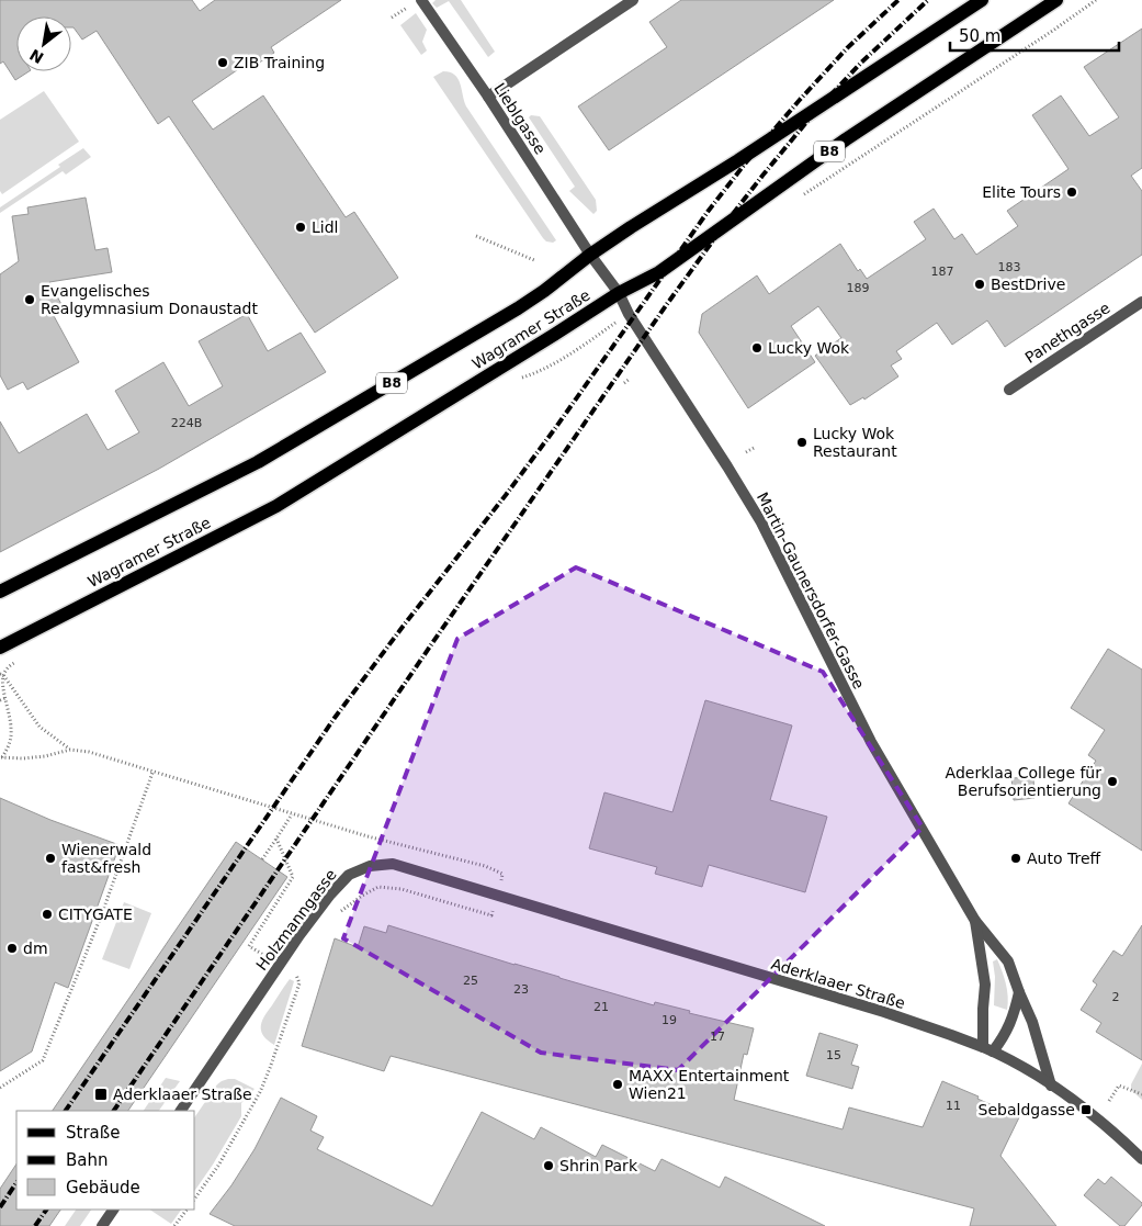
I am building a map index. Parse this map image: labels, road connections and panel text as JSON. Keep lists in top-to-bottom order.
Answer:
{
  "streets": {
    "main road": ["B8", "Wagramer Straße"],
    "street": [
      "Lieblgasse",
      "Panethgasse",
      "Martin-Gaunersdorfer-Gasse",
      "Holzmanngasse",
      "Aderklaaer Straße"
    ]
  },
  "crossings": [
    ["Lieblgasse", "Wagramer Straße"],
    ["Lieblgasse", "Martin-Gaunersdorfer-Gasse"],
    ["Wagramer Straße", "Martin-Gaunersdorfer-Gasse"],
    ["Martin-Gaunersdorfer-Gasse", "Aderklaaer Straße"],
    ["Holzmanngasse", "Aderklaaer Straße"]
  ],
  "places": {
    "other": [
      "ZIB Training",
      "Elite Tours",
      "Lidl",
      "BestDrive",
      "Evangelisches Realgymnasium Donaustadt",
      "Lucky Wok",
      "Lucky Wok Restaurant",
      "Aderklaa College für Berufsorientierung",
      "Wienerwald fast&fresh",
      "Auto Treff",
      "CITYGATE",
      "dm",
      "MAXX Entertainment Wien21",
      "Shrin Park"
    ],
    "transit": ["Aderklaaer Straße", "Sebaldgasse"]
  },
  "house_numbers": [
    "183",
    "187",
    "189",
    "224B",
    "25",
    "23",
    "2",
    "21",
    "19",
    "17",
    "15",
    "11"
  ],
  "legend": ["Straße", "Bahn", "Gebäude"],
  "scale_bar": "50 m",
  "north": "bottom left"
}
